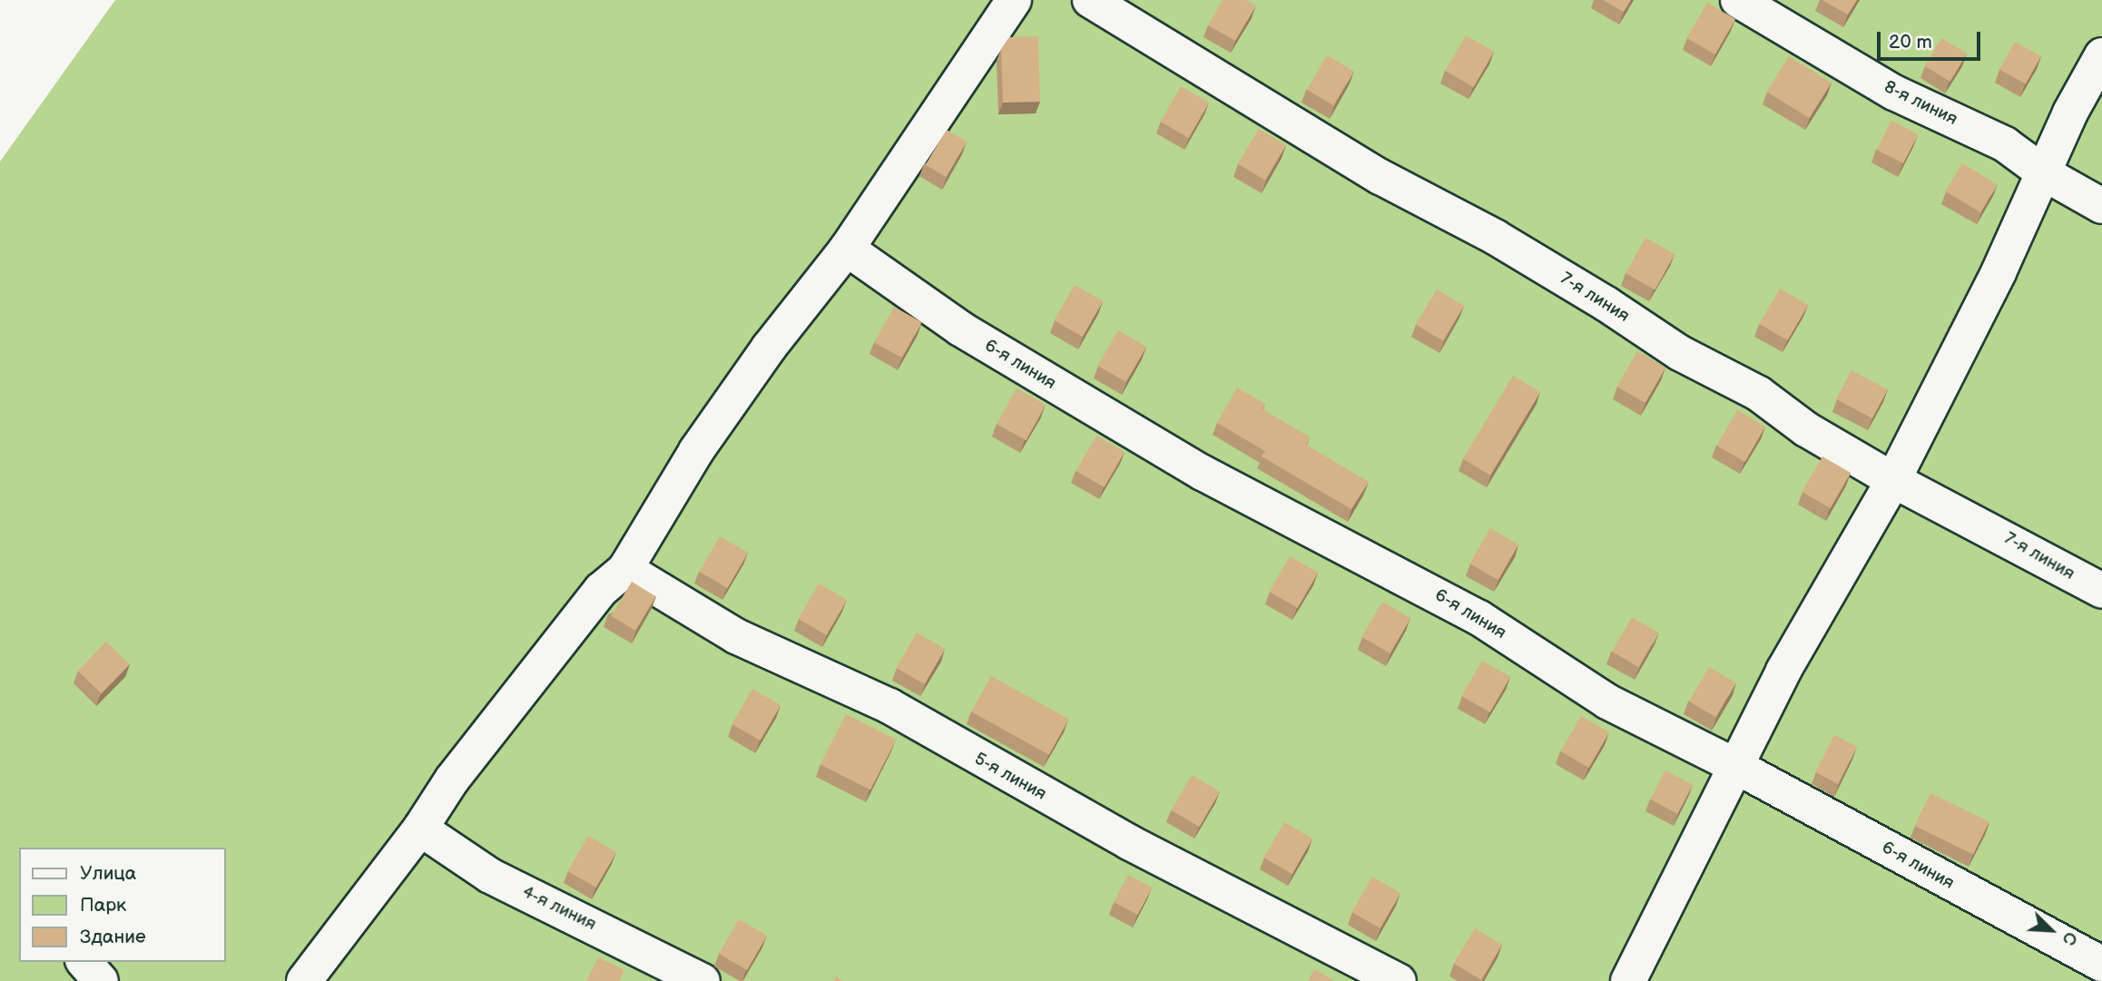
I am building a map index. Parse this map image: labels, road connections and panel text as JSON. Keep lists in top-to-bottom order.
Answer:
{
  "streets": {
    "street": [
      "8-я линия",
      "7-я линия",
      "6-я линия",
      "5-я линия",
      "4-я линия"
    ]
  },
  "legend": ["Улица", "Парк", "Здание"],
  "scale_bar": "20 m",
  "north": "bottom right"
}
